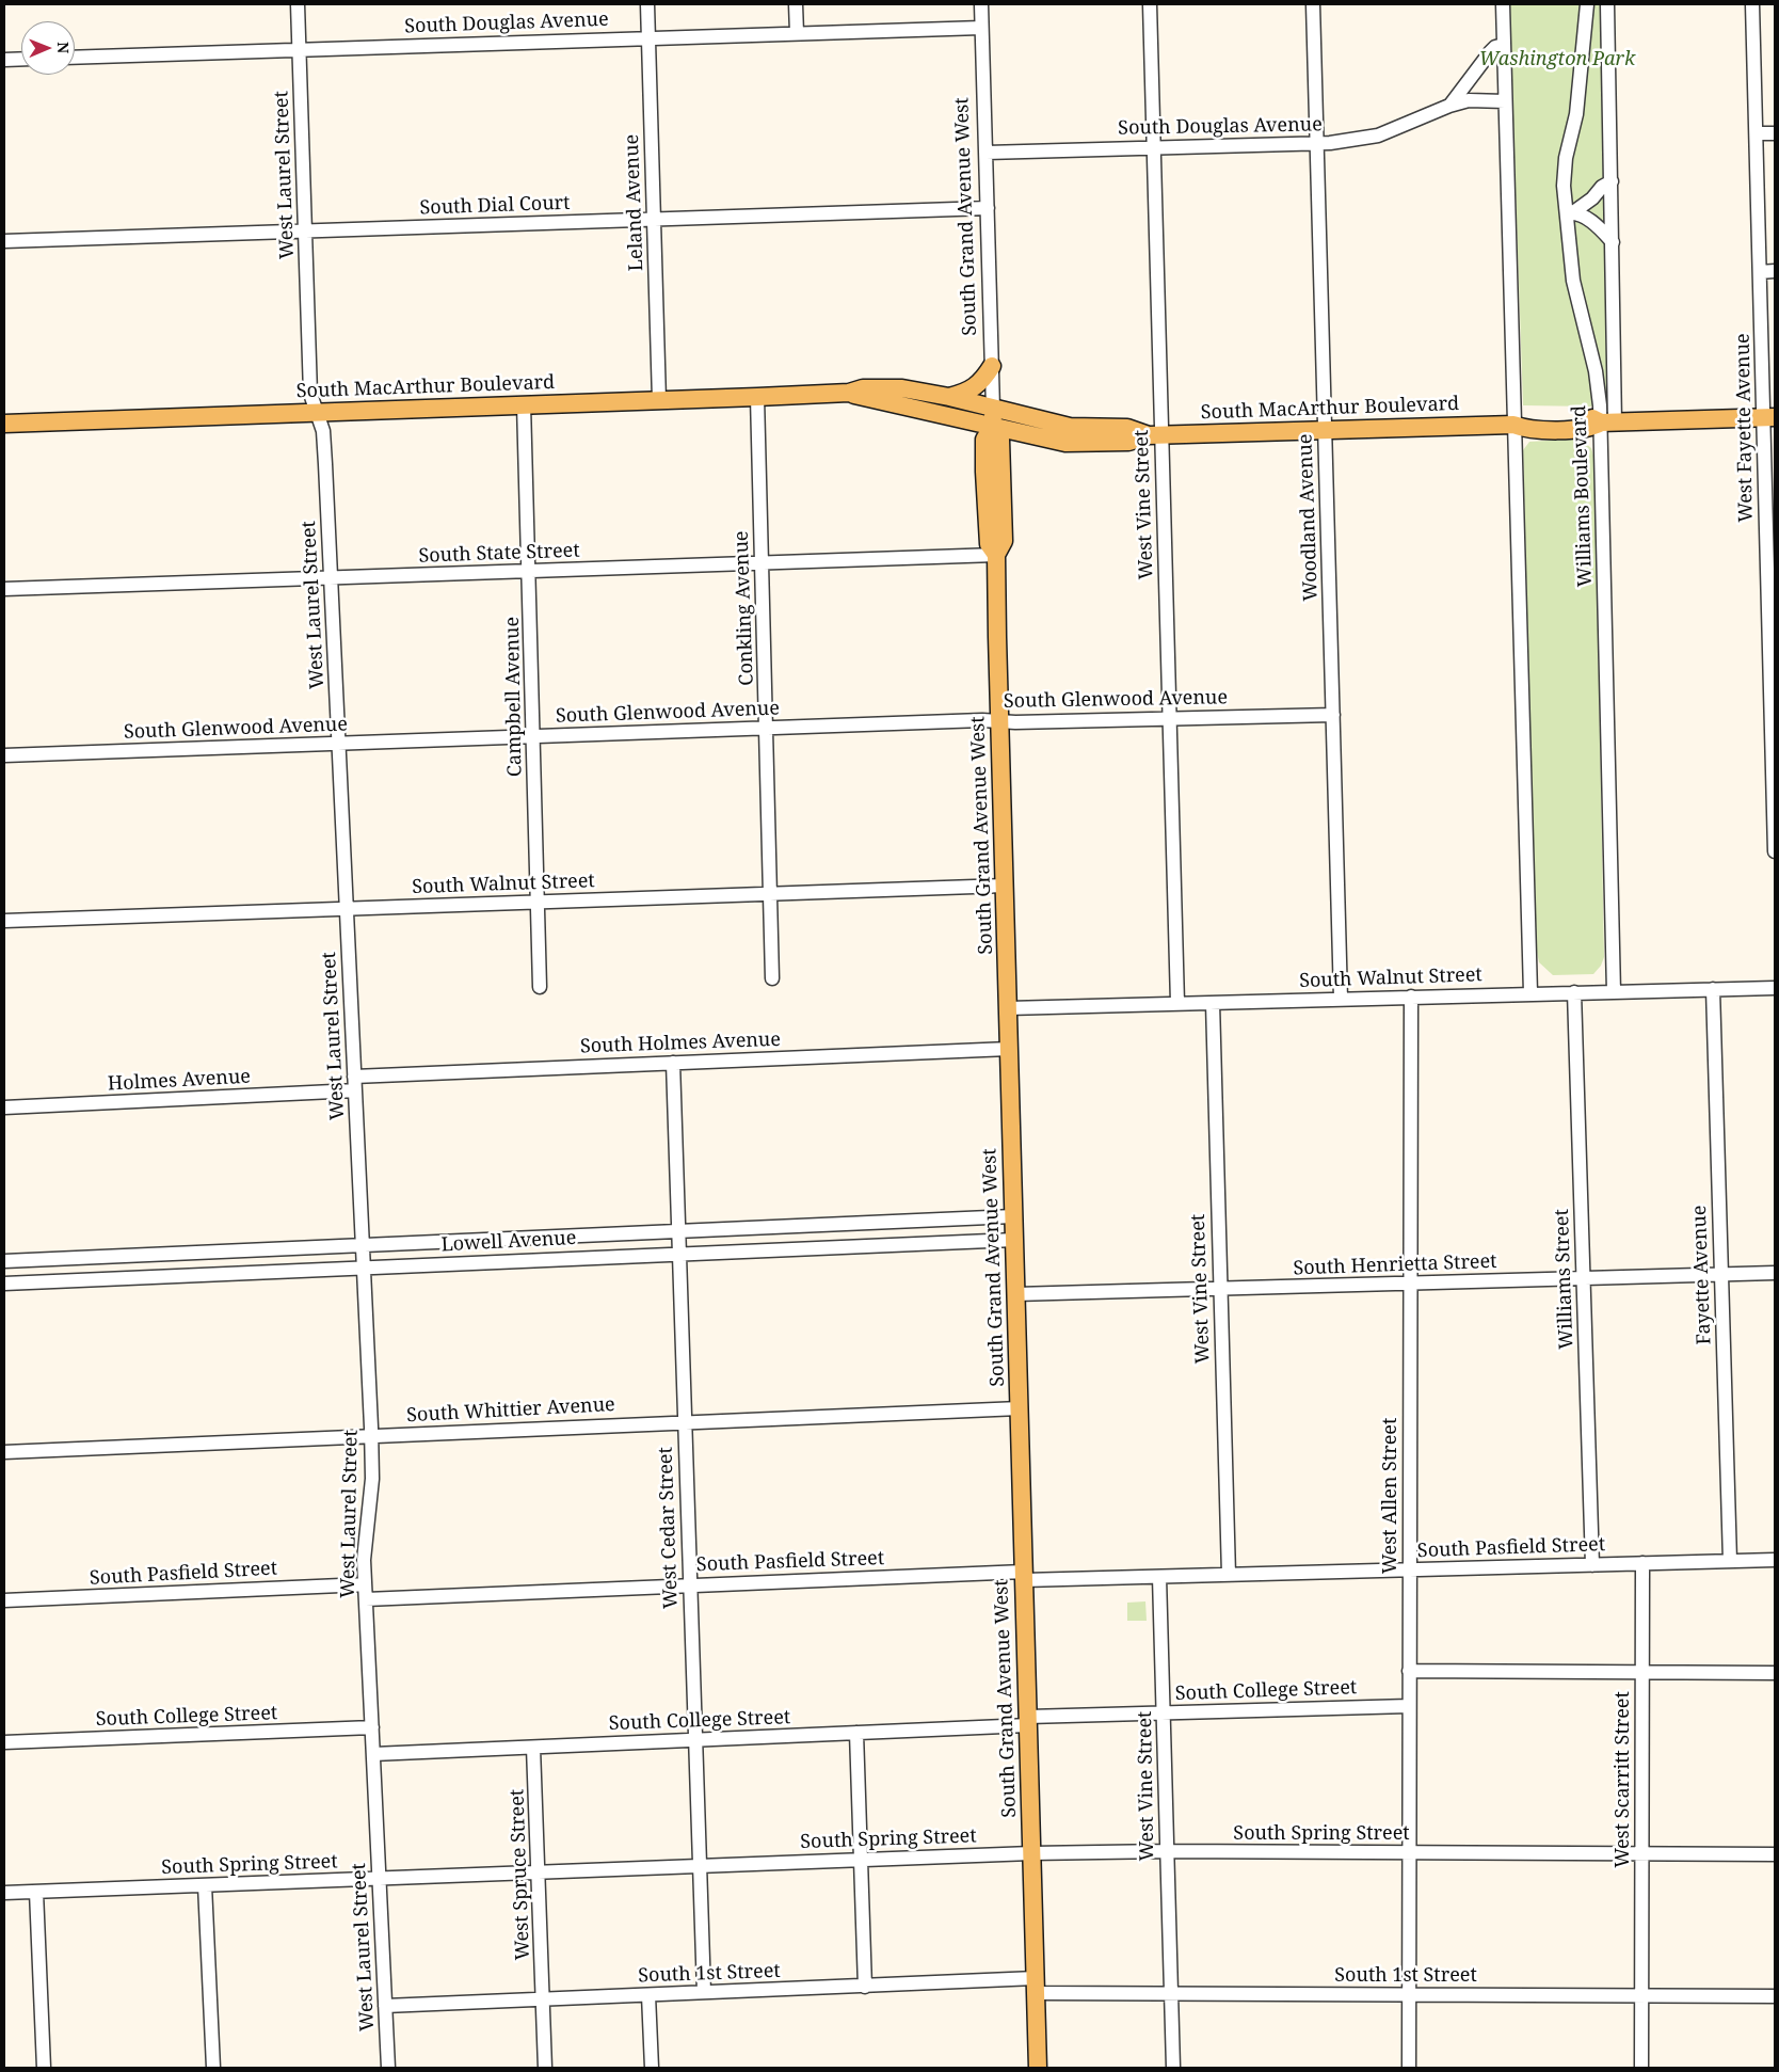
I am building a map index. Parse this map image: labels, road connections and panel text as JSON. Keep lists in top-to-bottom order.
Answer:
{
  "streets": {
    "main road": ["South Grand Avenue West", "South MacArthur Boulevard"],
    "street": [
      "South Douglas Avenue",
      "West Laurel Street",
      "Leland Avenue",
      "South Dial Court",
      "West Fayette Avenue",
      "Williams Boulevard",
      "West Vine Street",
      "Woodland Avenue",
      "South State Street",
      "Conkling Avenue",
      "Campbell Avenue",
      "South Glenwood Avenue",
      "South Walnut Street",
      "South Holmes Avenue",
      "Holmes Avenue",
      "Lowell Avenue",
      "South Henrietta Street",
      "Fayette Avenue",
      "Williams Street",
      "South Whittier Avenue",
      "West Allen Street",
      "West Cedar Street",
      "South Pasfield Street",
      "South College Street",
      "West Scarritt Street",
      "South Spring Street",
      "West Spruce Street",
      "South 1st Street"
    ]
  },
  "crossings": [
    ["South Douglas Avenue", "West Laurel Street"],
    ["South Douglas Avenue", "Leland Avenue"],
    ["South Douglas Avenue", "South Grand Avenue West"],
    ["South Douglas Avenue", "West Vine Street"],
    ["South Douglas Avenue", "Woodland Avenue"],
    ["West Laurel Street", "South Dial Court"],
    ["West Laurel Street", "South MacArthur Boulevard"],
    ["West Laurel Street", "South State Street"],
    ["West Laurel Street", "South Glenwood Avenue"],
    ["West Laurel Street", "South Walnut Street"],
    ["West Laurel Street", "South Holmes Avenue"],
    ["West Laurel Street", "Holmes Avenue"],
    ["West Laurel Street", "Lowell Avenue"],
    ["West Laurel Street", "South Whittier Avenue"],
    ["West Laurel Street", "South Pasfield Street"],
    ["West Laurel Street", "South College Street"],
    ["West Laurel Street", "South Spring Street"],
    ["West Laurel Street", "South 1st Street"],
    ["Leland Avenue", "South Dial Court"],
    ["Leland Avenue", "South MacArthur Boulevard"],
    ["South Dial Court", "South Grand Avenue West"],
    ["South Grand Avenue West", "South MacArthur Boulevard"],
    ["South Grand Avenue West", "South State Street"],
    ["South Grand Avenue West", "South Glenwood Avenue"],
    ["South Grand Avenue West", "South Walnut Street"],
    ["South Grand Avenue West", "South Holmes Avenue"],
    ["South Grand Avenue West", "Lowell Avenue"],
    ["South Grand Avenue West", "South Henrietta Street"],
    ["South Grand Avenue West", "South Whittier Avenue"],
    ["South Grand Avenue West", "South Pasfield Street"],
    ["South Grand Avenue West", "South College Street"],
    ["South Grand Avenue West", "South Spring Street"],
    ["South Grand Avenue West", "South 1st Street"],
    ["South MacArthur Boulevard", "West Fayette Avenue"],
    ["South MacArthur Boulevard", "Williams Boulevard"],
    ["South MacArthur Boulevard", "West Vine Street"],
    ["South MacArthur Boulevard", "Woodland Avenue"],
    ["South MacArthur Boulevard", "Conkling Avenue"],
    ["South MacArthur Boulevard", "Campbell Avenue"],
    ["Williams Boulevard", "South Walnut Street"],
    ["West Vine Street", "South Glenwood Avenue"],
    ["West Vine Street", "South Walnut Street"],
    ["West Vine Street", "South Henrietta Street"],
    ["West Vine Street", "South Pasfield Street"],
    ["West Vine Street", "South College Street"],
    ["West Vine Street", "South Spring Street"],
    ["West Vine Street", "South 1st Street"],
    ["Woodland Avenue", "South Glenwood Avenue"],
    ["Woodland Avenue", "South Walnut Street"],
    ["South State Street", "Conkling Avenue"],
    ["South State Street", "Campbell Avenue"],
    ["Conkling Avenue", "South Glenwood Avenue"],
    ["Conkling Avenue", "South Walnut Street"],
    ["Campbell Avenue", "South Glenwood Avenue"],
    ["Campbell Avenue", "South Walnut Street"],
    ["South Walnut Street", "Fayette Avenue"],
    ["South Walnut Street", "Williams Street"],
    ["South Walnut Street", "West Allen Street"],
    ["South Holmes Avenue", "West Cedar Street"],
    ["Lowell Avenue", "West Cedar Street"],
    ["South Henrietta Street", "Fayette Avenue"],
    ["South Henrietta Street", "Williams Street"],
    ["South Henrietta Street", "West Allen Street"],
    ["Fayette Avenue", "South Pasfield Street"],
    ["Williams Street", "South Pasfield Street"],
    ["South Whittier Avenue", "West Cedar Street"],
    ["West Allen Street", "South Pasfield Street"],
    ["West Allen Street", "South College Street"],
    ["West Allen Street", "South Spring Street"],
    ["West Allen Street", "South 1st Street"],
    ["West Cedar Street", "South Pasfield Street"],
    ["West Cedar Street", "South College Street"],
    ["West Cedar Street", "South Spring Street"],
    ["West Cedar Street", "South 1st Street"],
    ["South Pasfield Street", "West Scarritt Street"],
    ["South College Street", "West Spruce Street"],
    ["West Scarritt Street", "South Spring Street"],
    ["West Scarritt Street", "South 1st Street"],
    ["South Spring Street", "West Spruce Street"],
    ["West Spruce Street", "South 1st Street"]
  ],
  "parks": ["Washington Park"],
  "north": "right"
}
